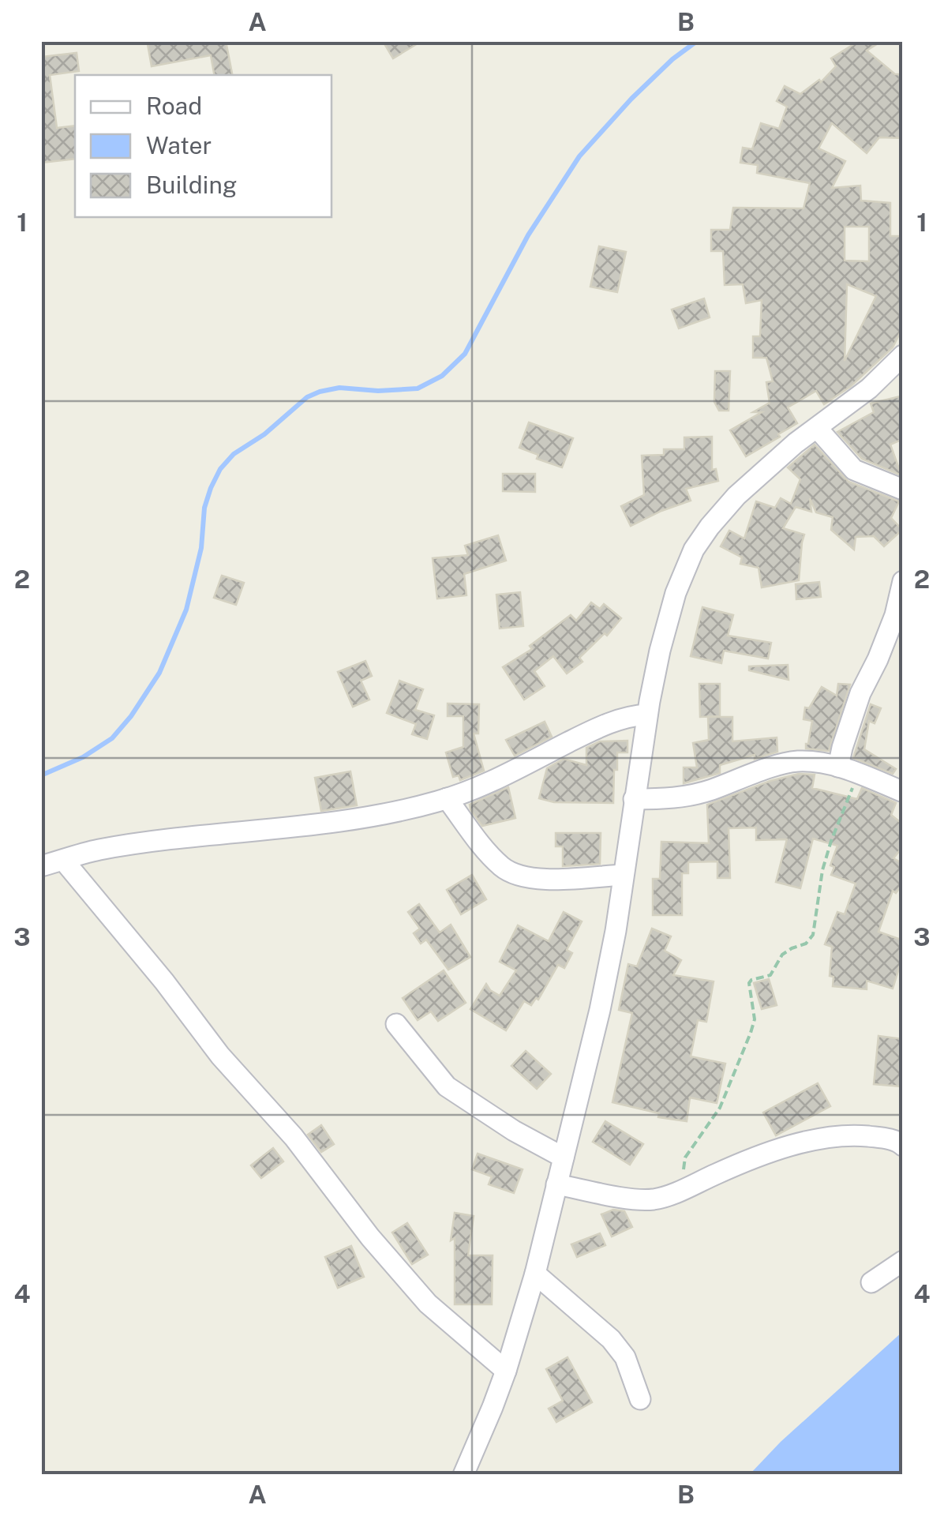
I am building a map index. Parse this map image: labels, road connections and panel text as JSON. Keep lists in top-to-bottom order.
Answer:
{
  "legend": ["Road", "Water", "Building"],
  "grid": {
    "columns": ["A", "B"],
    "rows": [
      "1",
      "2",
      "3",
      "4"
    ]
  }
}
